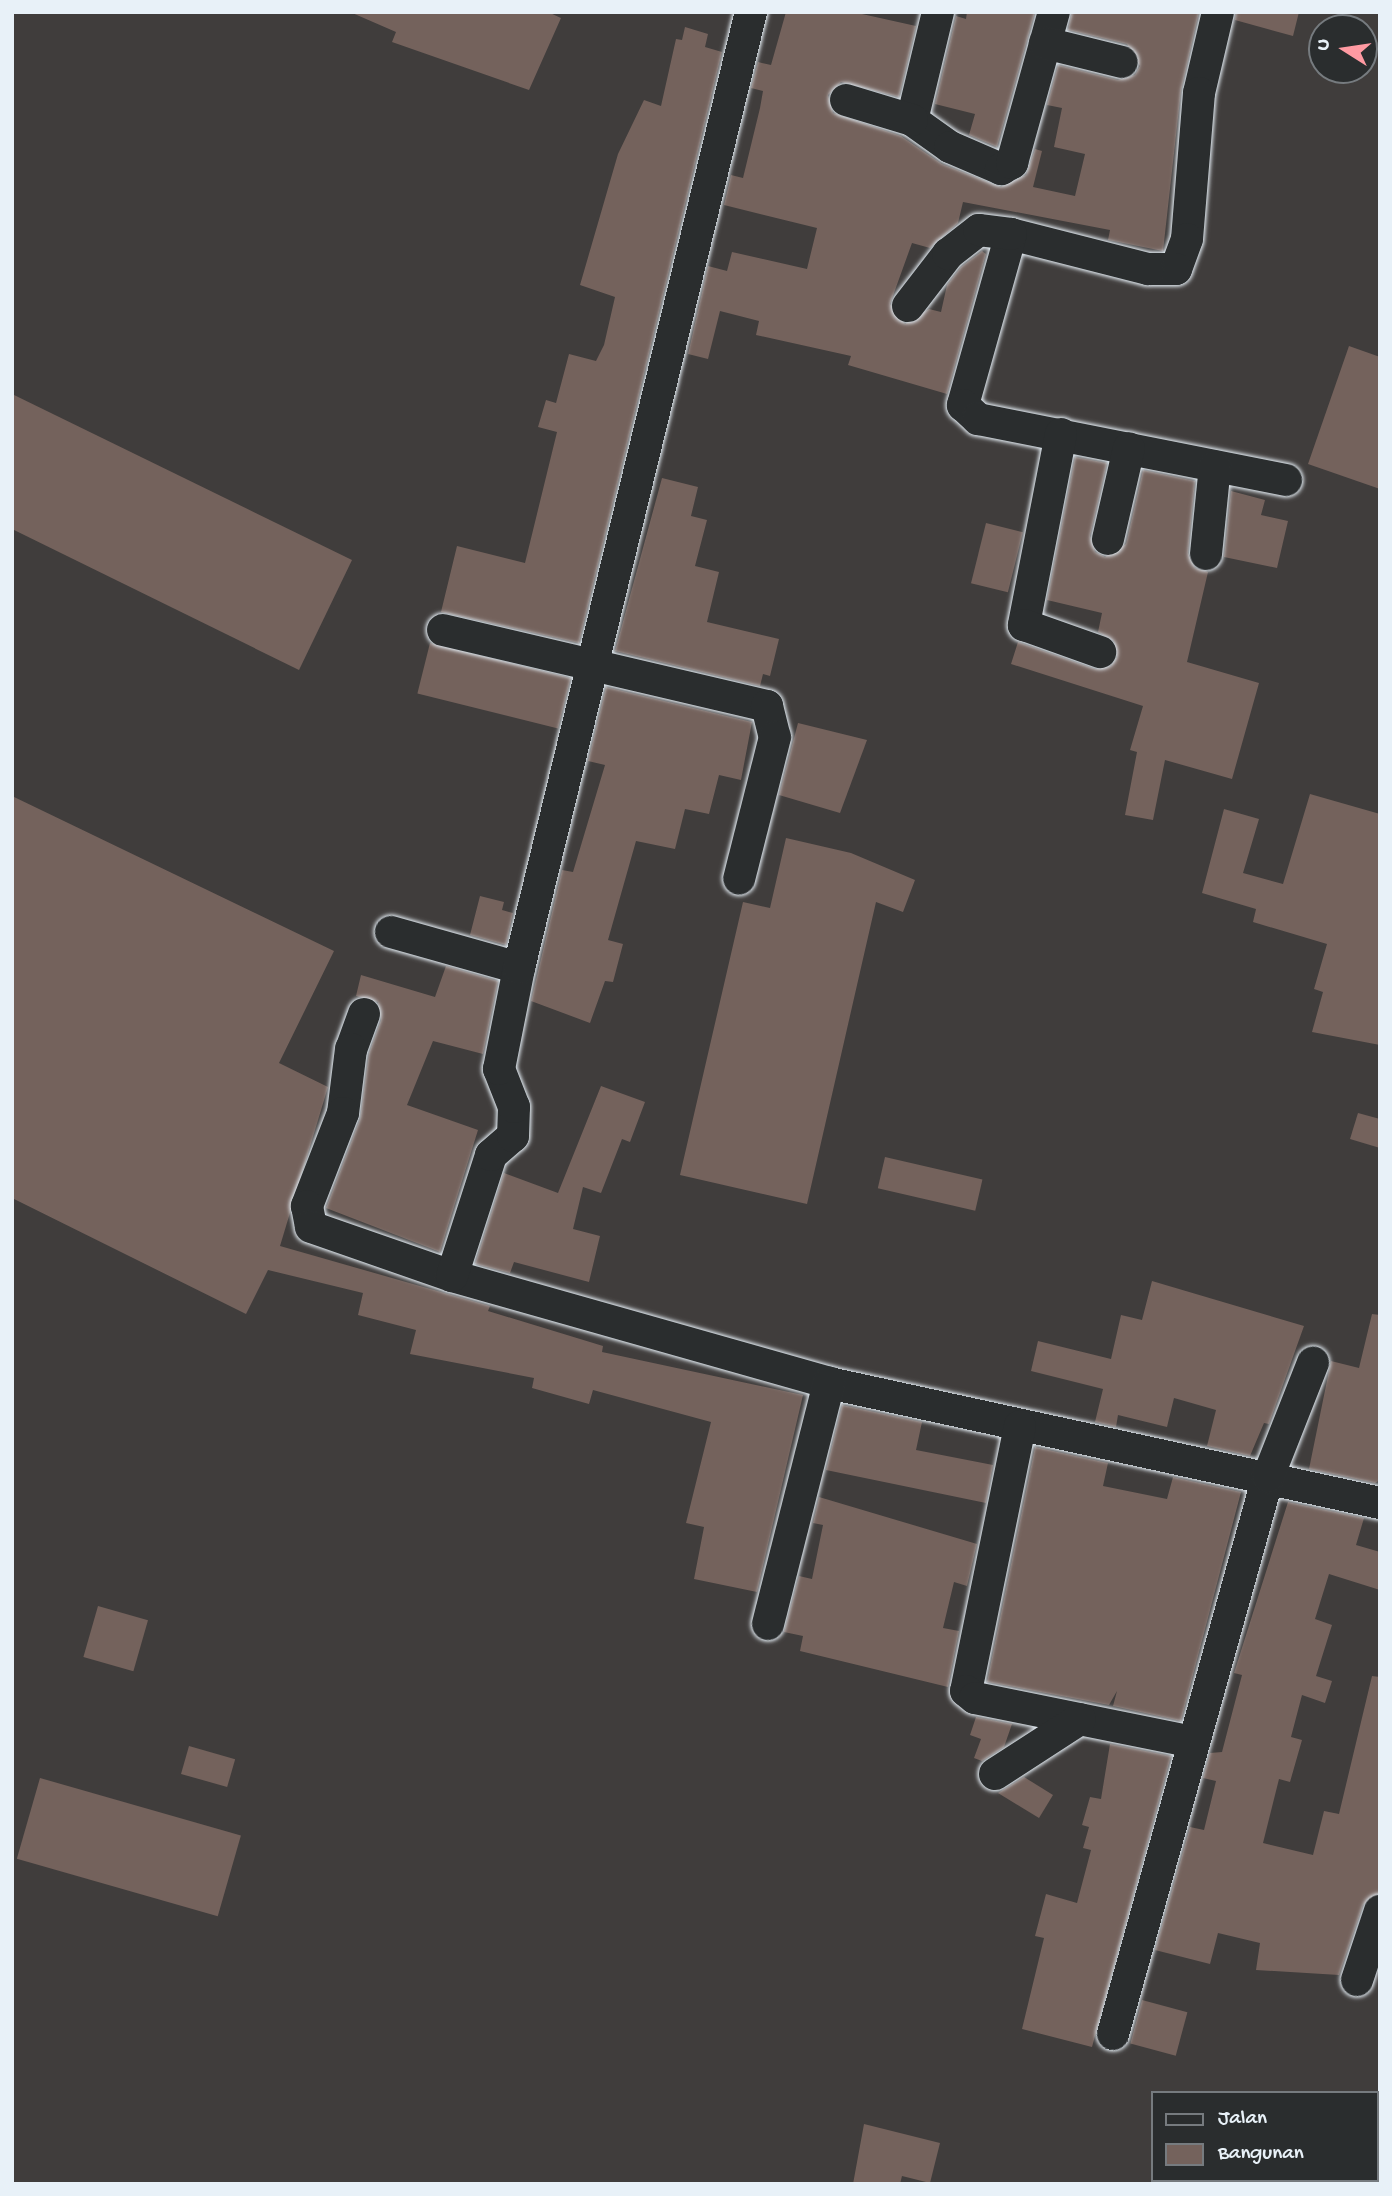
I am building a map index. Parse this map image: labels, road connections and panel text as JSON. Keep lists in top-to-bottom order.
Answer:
{
  "legend": ["Jalan", "Bangunan"],
  "north": "left"
}
